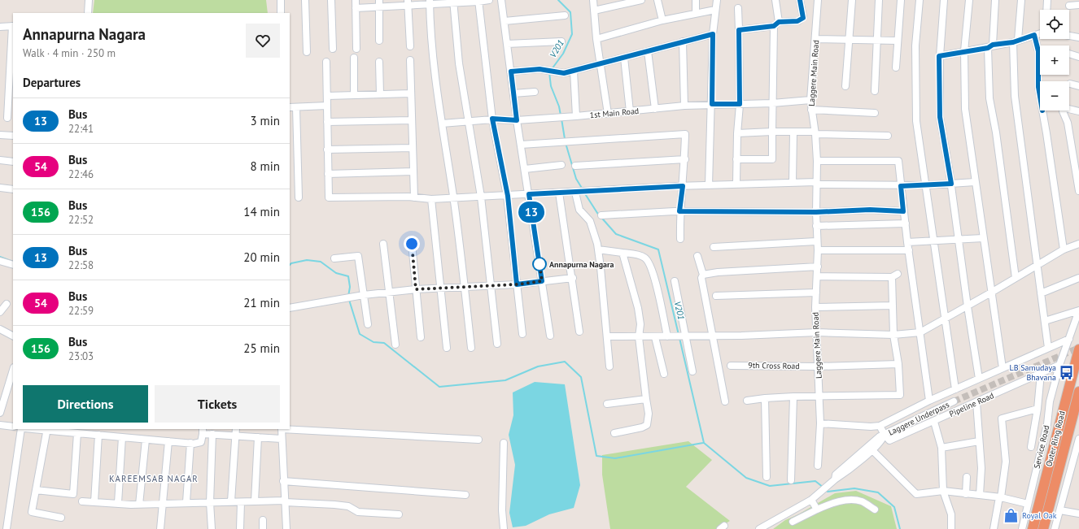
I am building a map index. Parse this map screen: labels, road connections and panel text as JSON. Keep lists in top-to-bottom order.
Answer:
{
  "streets": {
    "highway": ["Outer Ring Road"],
    "street": [
      "Laggere Main Road",
      "1st Main Road",
      "9th Cross Road",
      "Pipeline Road",
      "Laggere Underpass",
      "Service Road"
    ]
  },
  "crossings": [
    ["Laggere Main Road", "1st Main Road"],
    ["Laggere Main Road", "9th Cross Road"],
    ["Pipeline Road", "Laggere Underpass"],
    ["Pipeline Road", "Service Road"]
  ],
  "districts": ["KAREEMSAB NAGAR"],
  "water": ["V201"],
  "places": {
    "other": ["Annapurna Nagara"],
    "bus stop": ["LB Samudaya Bhavana"],
    "shop": ["Royal Oak"]
  },
  "lines": ["bus line 13"],
  "page": {
    "on_map": "13",
    "map_buttons": ["+", "−"],
    "heading": [
      ["Annapurna Nagara", "Walk · 4 min · 250 m"],
      "Departures"
    ],
    "list": [
      {
        "mark": "13",
        "name": "Bus",
        "note": "22:41",
        "value": "3 min"
      },
      {
        "mark": "54",
        "name": "Bus",
        "note": "22:46",
        "value": "8 min"
      },
      {
        "mark": "156",
        "name": "Bus",
        "note": "22:52",
        "value": "14 min"
      },
      {
        "mark": "13",
        "name": "Bus",
        "note": "22:58",
        "value": "20 min"
      },
      {
        "mark": "54",
        "name": "Bus",
        "note": "22:59",
        "value": "21 min"
      },
      {
        "mark": "156",
        "name": "Bus",
        "note": "23:03",
        "value": "25 min"
      }
    ],
    "buttons": ["Directions", "Tickets"]
  }
}
